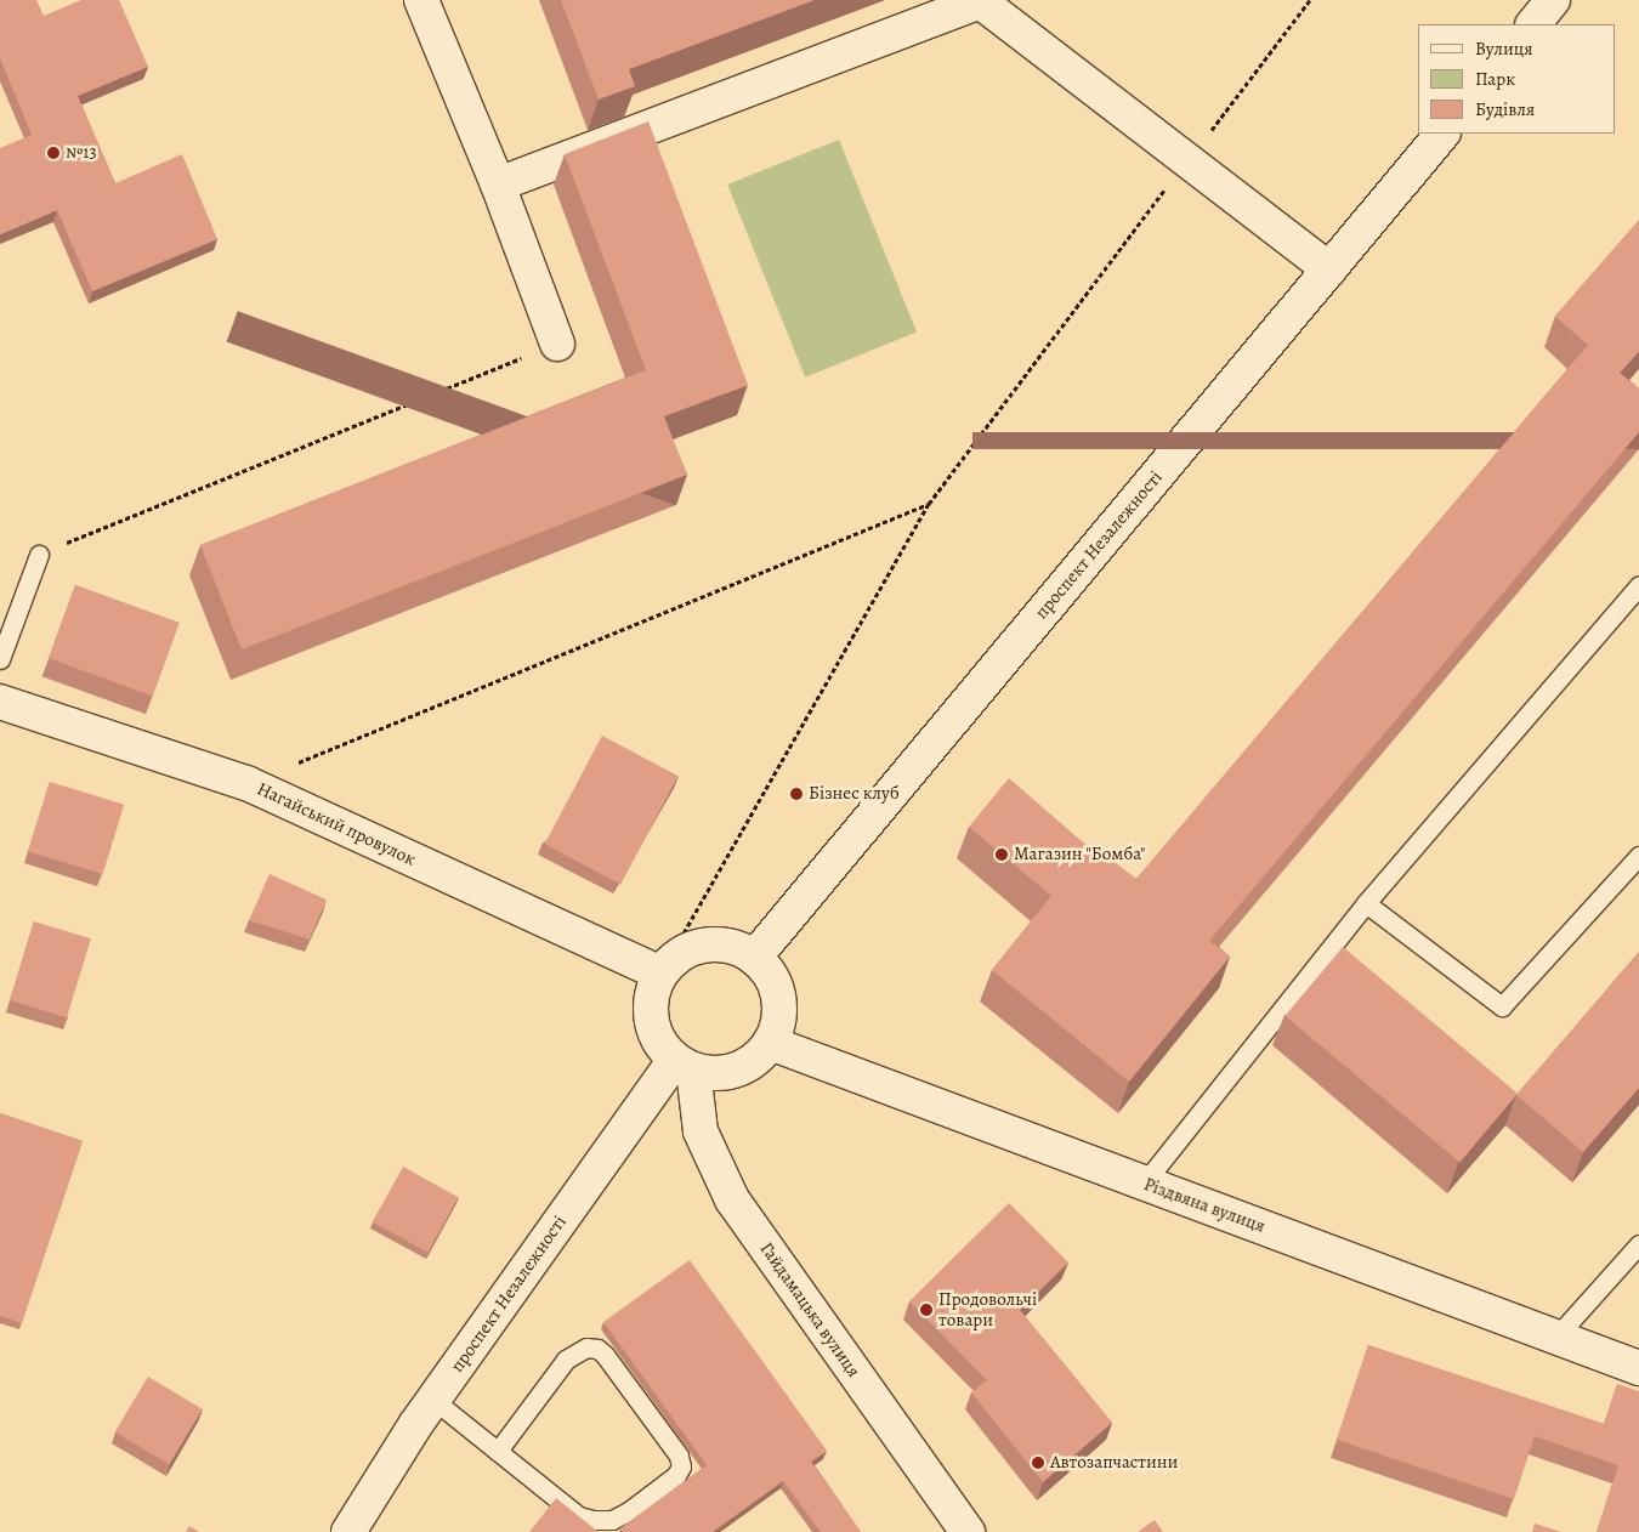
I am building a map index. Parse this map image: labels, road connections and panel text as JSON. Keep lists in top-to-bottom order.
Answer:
{
  "streets": {
    "street": [
      "проспект Незалежності",
      "Нагайський провулок",
      "Різдвяна вулиця",
      "Гайдамацька вулиця"
    ]
  },
  "crossings": [
    ["проспект Незалежності", "Нагайський провулок"],
    ["проспект Незалежності", "Різдвяна вулиця"],
    ["проспект Незалежності", "Гайдамацька вулиця"],
    ["Нагайський провулок", "Різдвяна вулиця"],
    ["Нагайський провулок", "Гайдамацька вулиця"],
    ["Різдвяна вулиця", "Гайдамацька вулиця"]
  ],
  "places": [
    "№13",
    "Бізнес клуб",
    "Магазин \"Бомба\"",
    "Продовольчі товари",
    "Автозапчастини"
  ],
  "legend": ["Вулиця", "Парк", "Будівля"]
}
